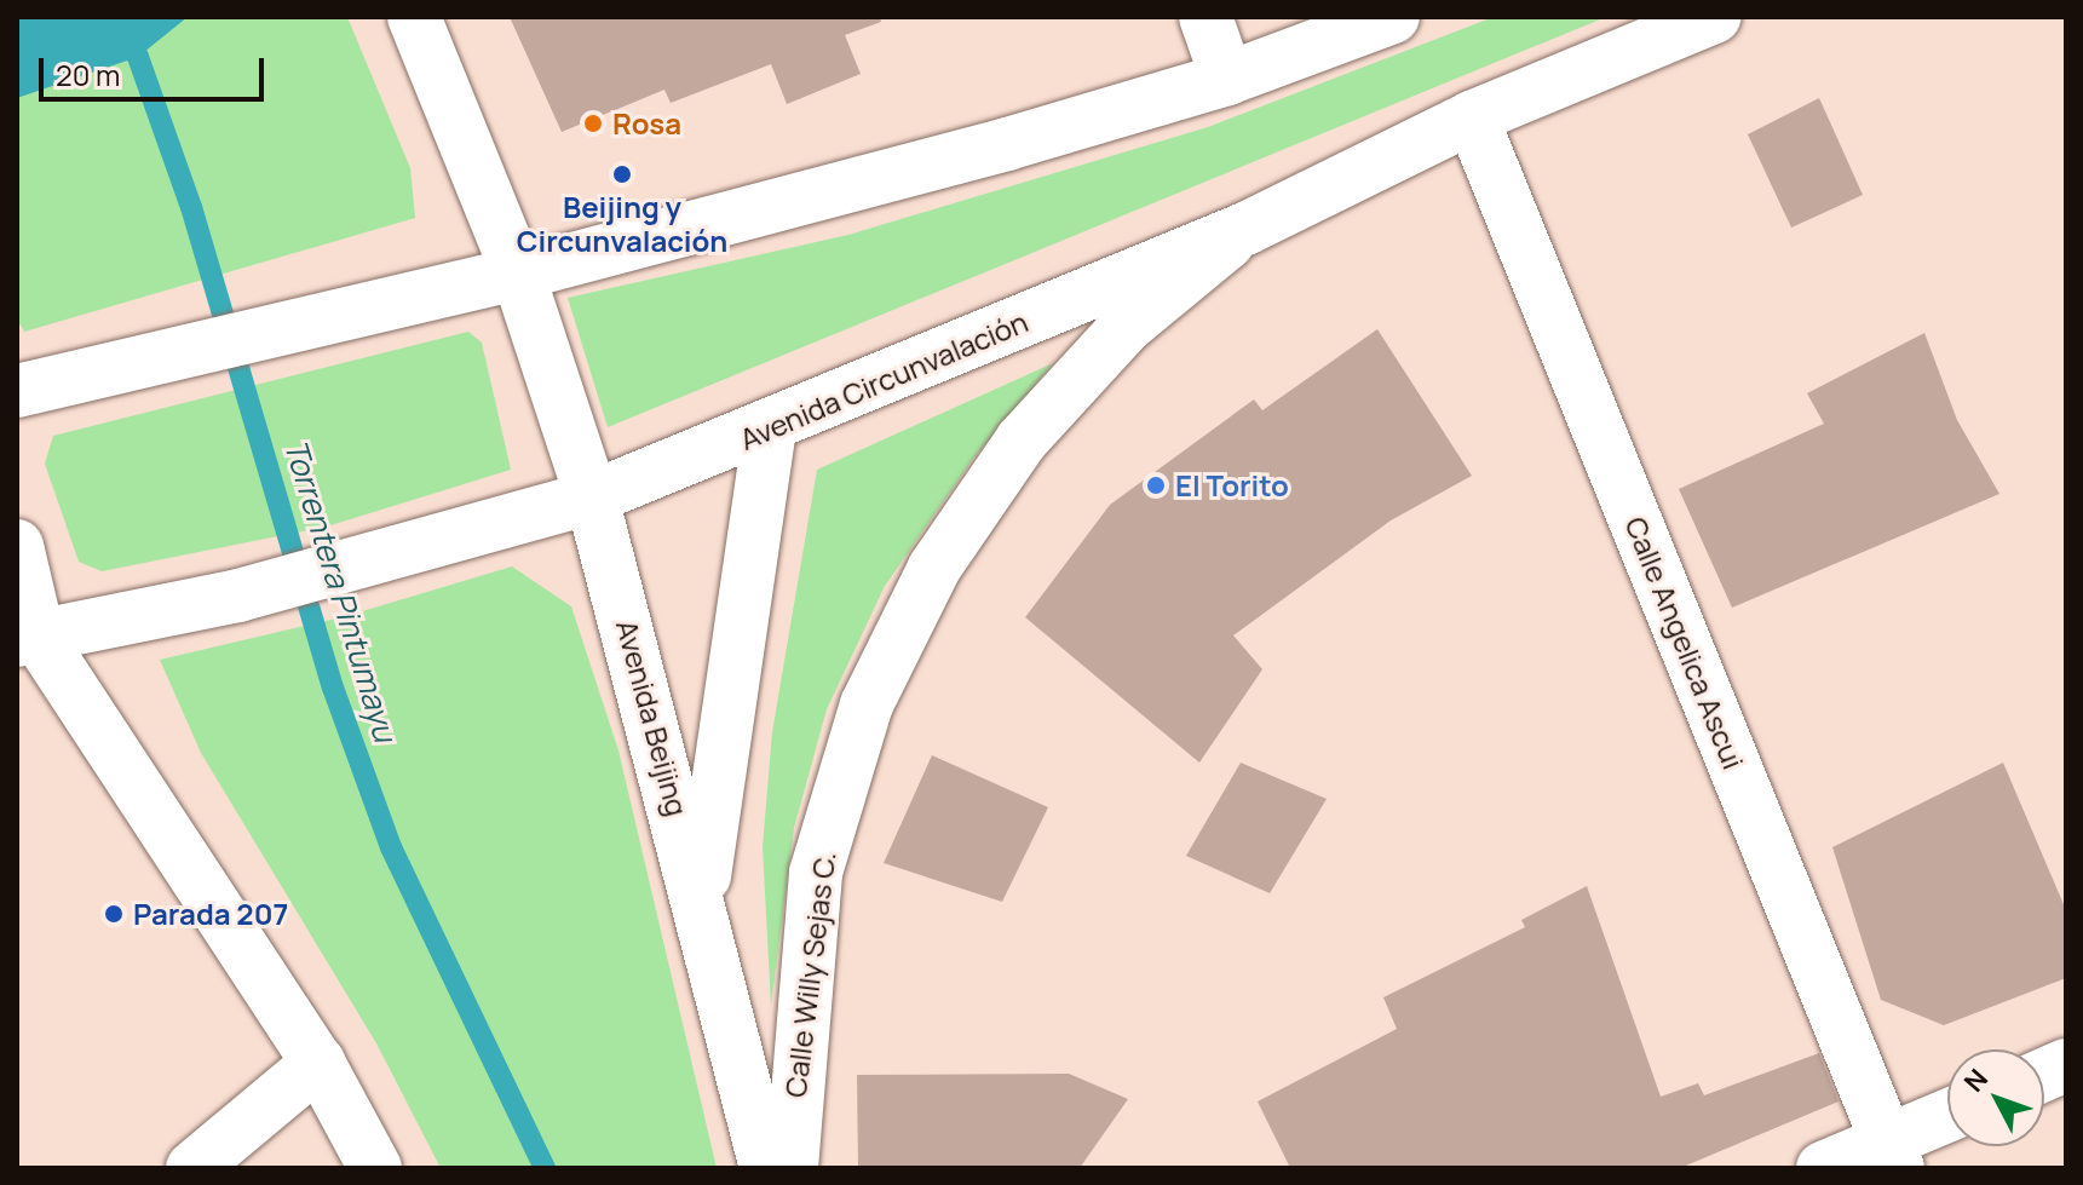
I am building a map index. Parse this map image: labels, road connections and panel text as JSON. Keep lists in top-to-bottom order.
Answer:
{
  "streets": {
    "main road": [
      "Avenida Circunvalación",
      "Calle Angelica Ascui",
      "Avenida Beijing",
      "Calle Willy Sejas C."
    ]
  },
  "crossings": [
    ["Avenida Circunvalación", "Calle Angelica Ascui"],
    ["Avenida Circunvalación", "Avenida Beijing"],
    ["Avenida Circunvalación", "Calle Willy Sejas C."]
  ],
  "water": ["Torrentera Pintumayu"],
  "places": [
    "Rosa",
    "Beijing y Circunvalación",
    "El Torito",
    "Parada 207"
  ],
  "scale_bar": "20 m",
  "north": "top left"
}
